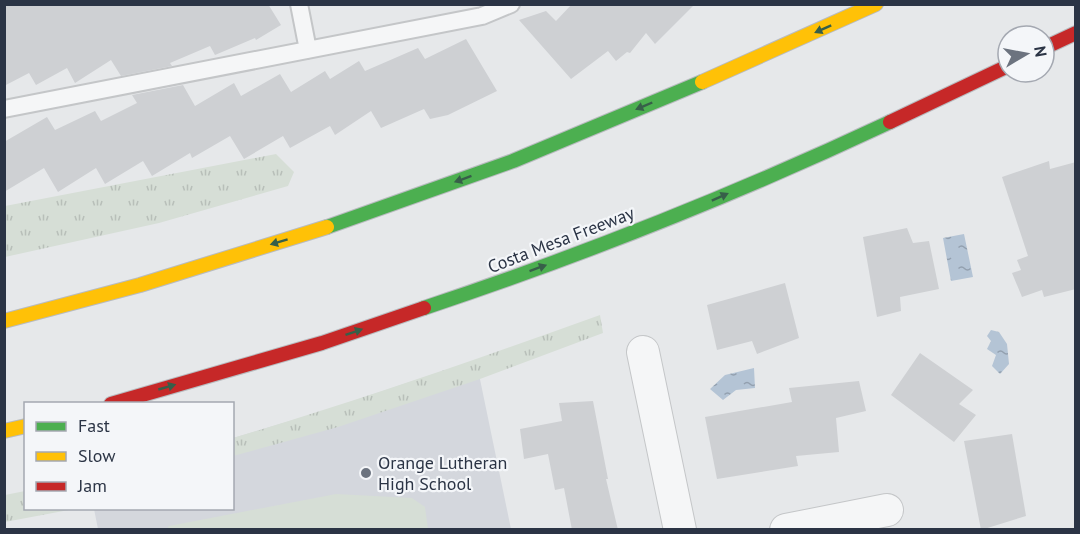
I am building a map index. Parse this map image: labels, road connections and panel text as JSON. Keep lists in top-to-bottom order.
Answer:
{
  "streets": {
    "highway": ["Costa Mesa Freeway"]
  },
  "places": ["Orange Lutheran High School"],
  "legend": ["Fast", "Slow", "Jam"],
  "north": "right"
}
